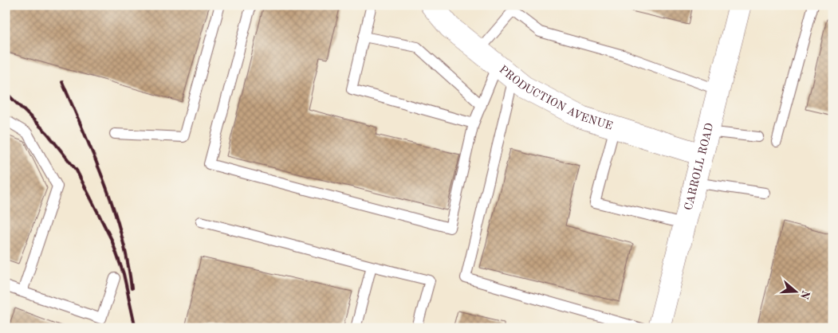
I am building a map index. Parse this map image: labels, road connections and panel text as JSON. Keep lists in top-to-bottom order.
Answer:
{
  "streets": {
    "main road": ["PRODUCTION AVENUE", "CARROLL ROAD"]
  },
  "crossings": [
    ["PRODUCTION AVENUE", "CARROLL ROAD"]
  ],
  "north": "right"
}
